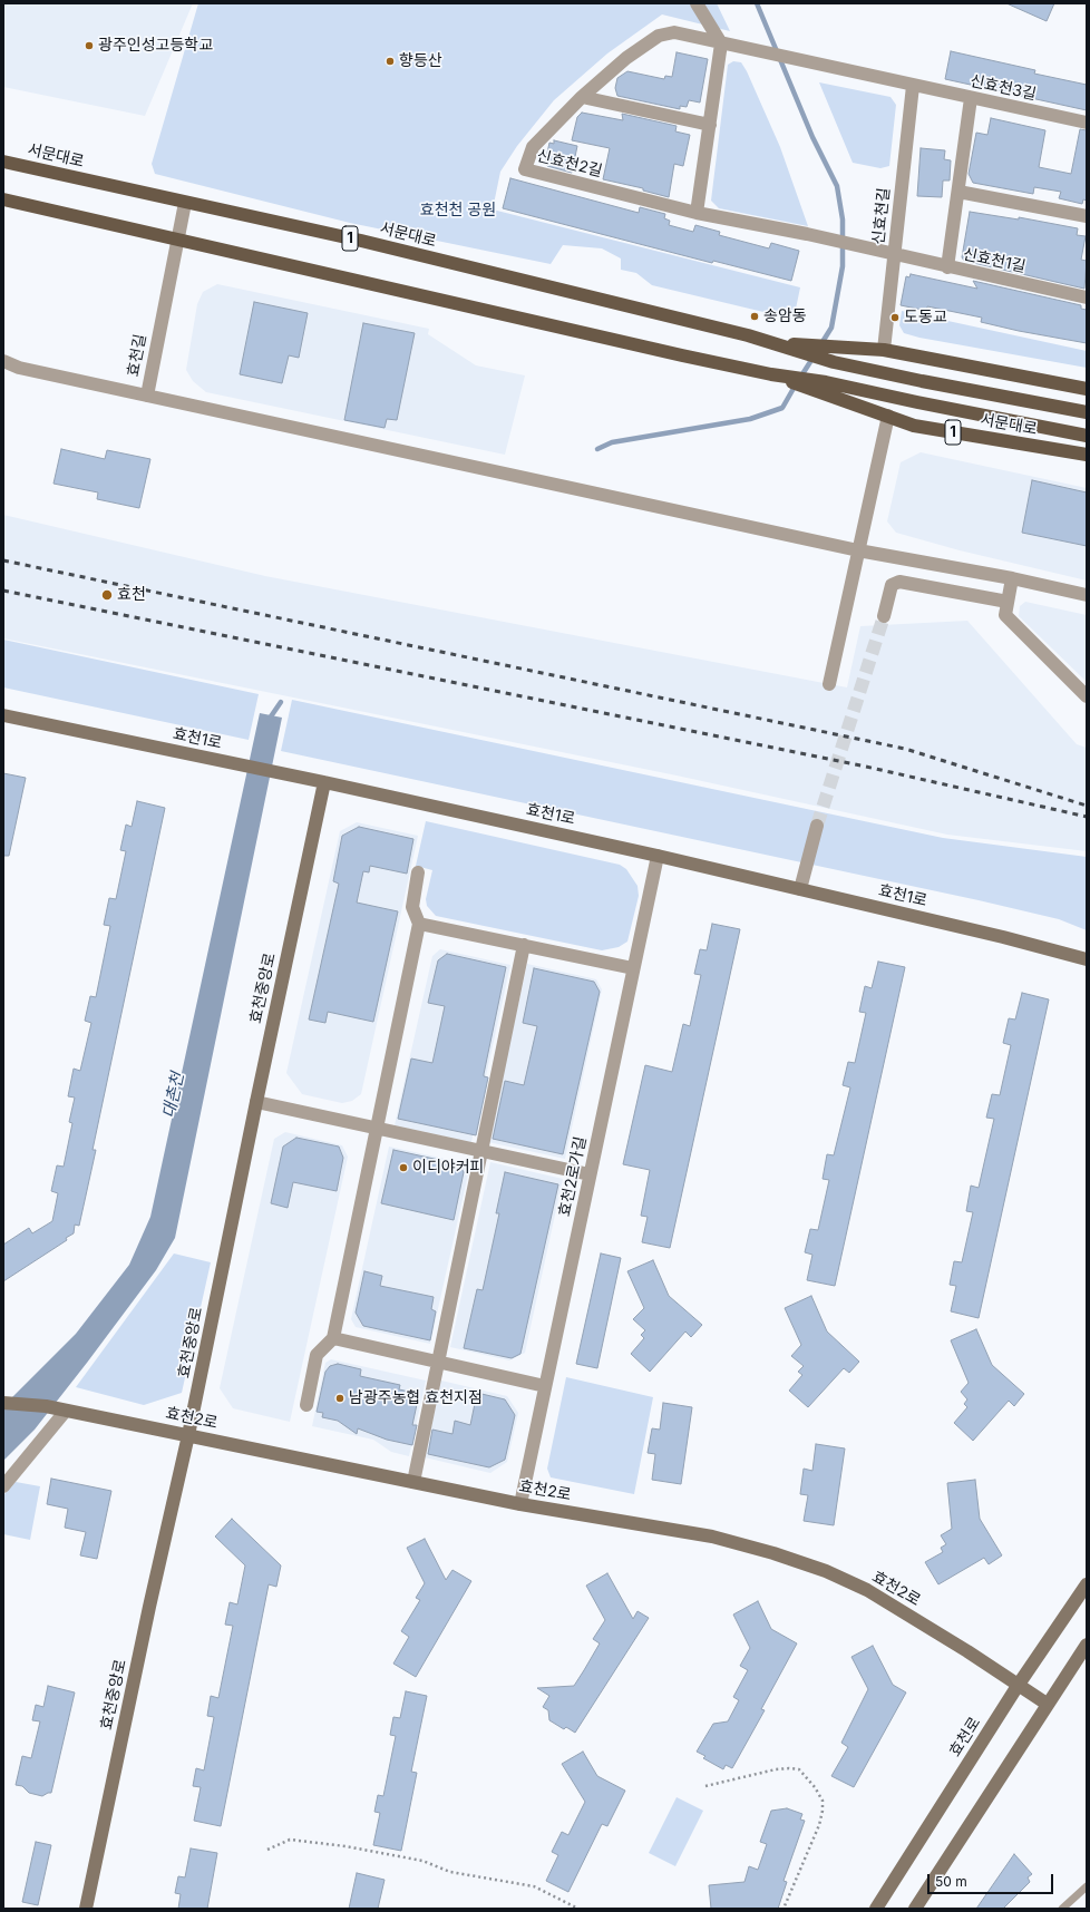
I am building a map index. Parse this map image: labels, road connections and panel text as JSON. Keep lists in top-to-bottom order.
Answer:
{
  "streets": {
    "main road": ["서문대로", "1"],
    "street": [
      "신효천3길",
      "신효천2길",
      "신효천길",
      "신효천1길",
      "효천길",
      "효천1로",
      "효천중앙로",
      "효천2로가길",
      "효천2로",
      "효천로"
    ]
  },
  "crossings": [
    ["신효천3길", "신효천2길"],
    ["신효천3길", "신효천길"],
    ["서문대로", "1"],
    ["서문대로", "효천길"],
    ["신효천2길", "신효천길"],
    ["신효천2길", "신효천1길"],
    ["신효천길", "신효천1길"],
    ["1", "효천길"],
    ["효천1로", "효천중앙로"],
    ["효천1로", "효천2로가길"],
    ["효천중앙로", "효천2로"],
    ["효천2로가길", "효천2로"],
    ["효천2로", "효천로"]
  ],
  "water": ["대촌천"],
  "parks": ["효천천 공원"],
  "places": [
    "광주인성고등학교",
    "향등산",
    "송암동",
    "도동교",
    "효천",
    "이디야커피",
    "남광주농협 효천지점"
  ],
  "scale_bar": "50 m"
}
